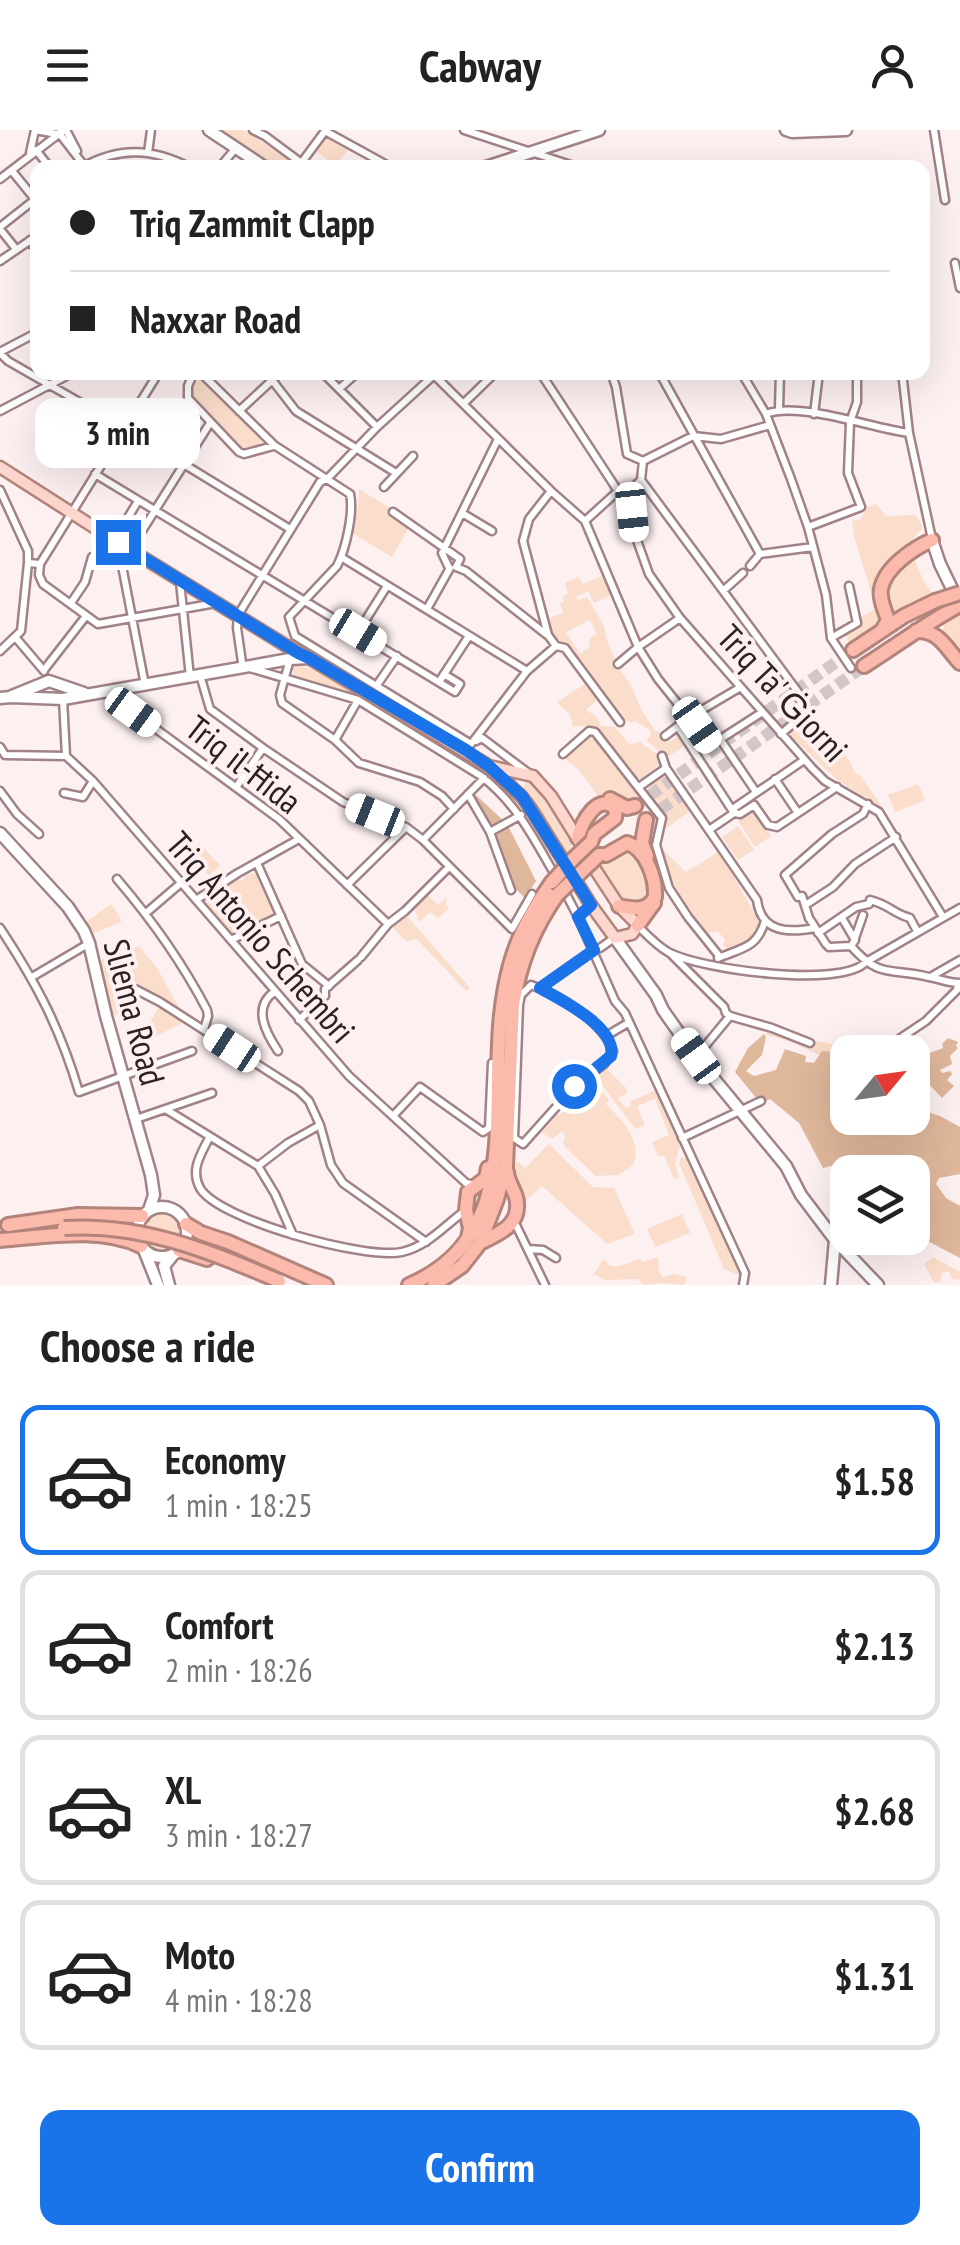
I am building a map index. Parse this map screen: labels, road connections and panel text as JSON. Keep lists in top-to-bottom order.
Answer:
{
  "streets": {
    "main road": ["Sliema Road"],
    "street": ["Triq Ta' Ġiorni", "Triq il-Ħida", "Triq Antonio Schembri"]
  },
  "north": "top right",
  "page": {
    "header": "Cabway",
    "banner": ["Triq Zammit Clapp", "Naxxar Road"],
    "bubble": "3 min",
    "heading": "Choose a ride",
    "list": [
      {
        "name": "Economy",
        "note": "1 min · 18:25",
        "value": "$1.58"
      },
      {
        "name": "Comfort",
        "note": "2 min · 18:26",
        "value": "$2.13"
      },
      {
        "name": "XL",
        "note": "3 min · 18:27",
        "value": "$2.68"
      },
      {
        "name": "Moto",
        "note": "4 min · 18:28",
        "value": "$1.31"
      }
    ],
    "buttons": "Confirm"
  }
}
